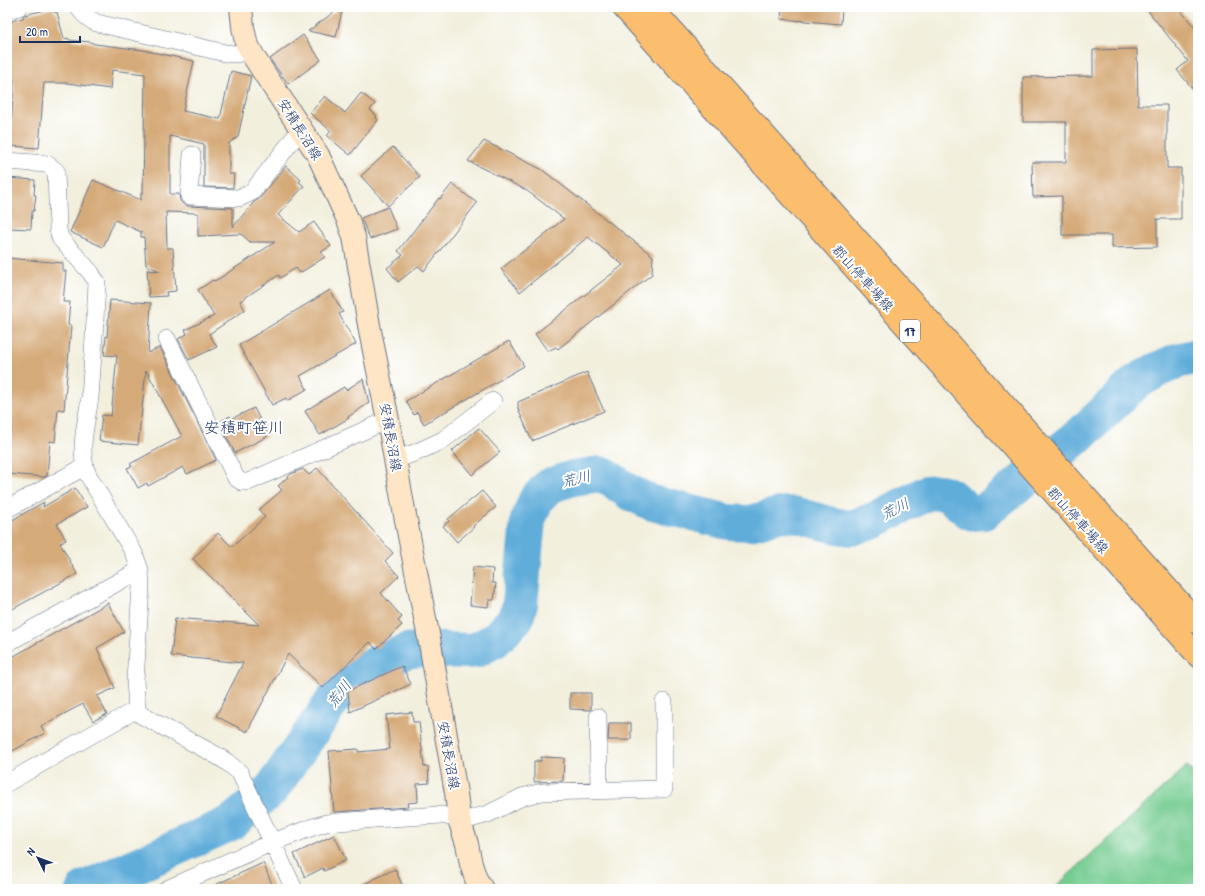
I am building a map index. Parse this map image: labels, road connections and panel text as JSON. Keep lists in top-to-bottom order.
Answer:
{
  "streets": {
    "main road": ["安積長沼線", "郡山停車場線", "17"]
  },
  "districts": ["安積町笹川"],
  "water": ["荒川"],
  "scale_bar": "20 m",
  "north": "top left"
}
